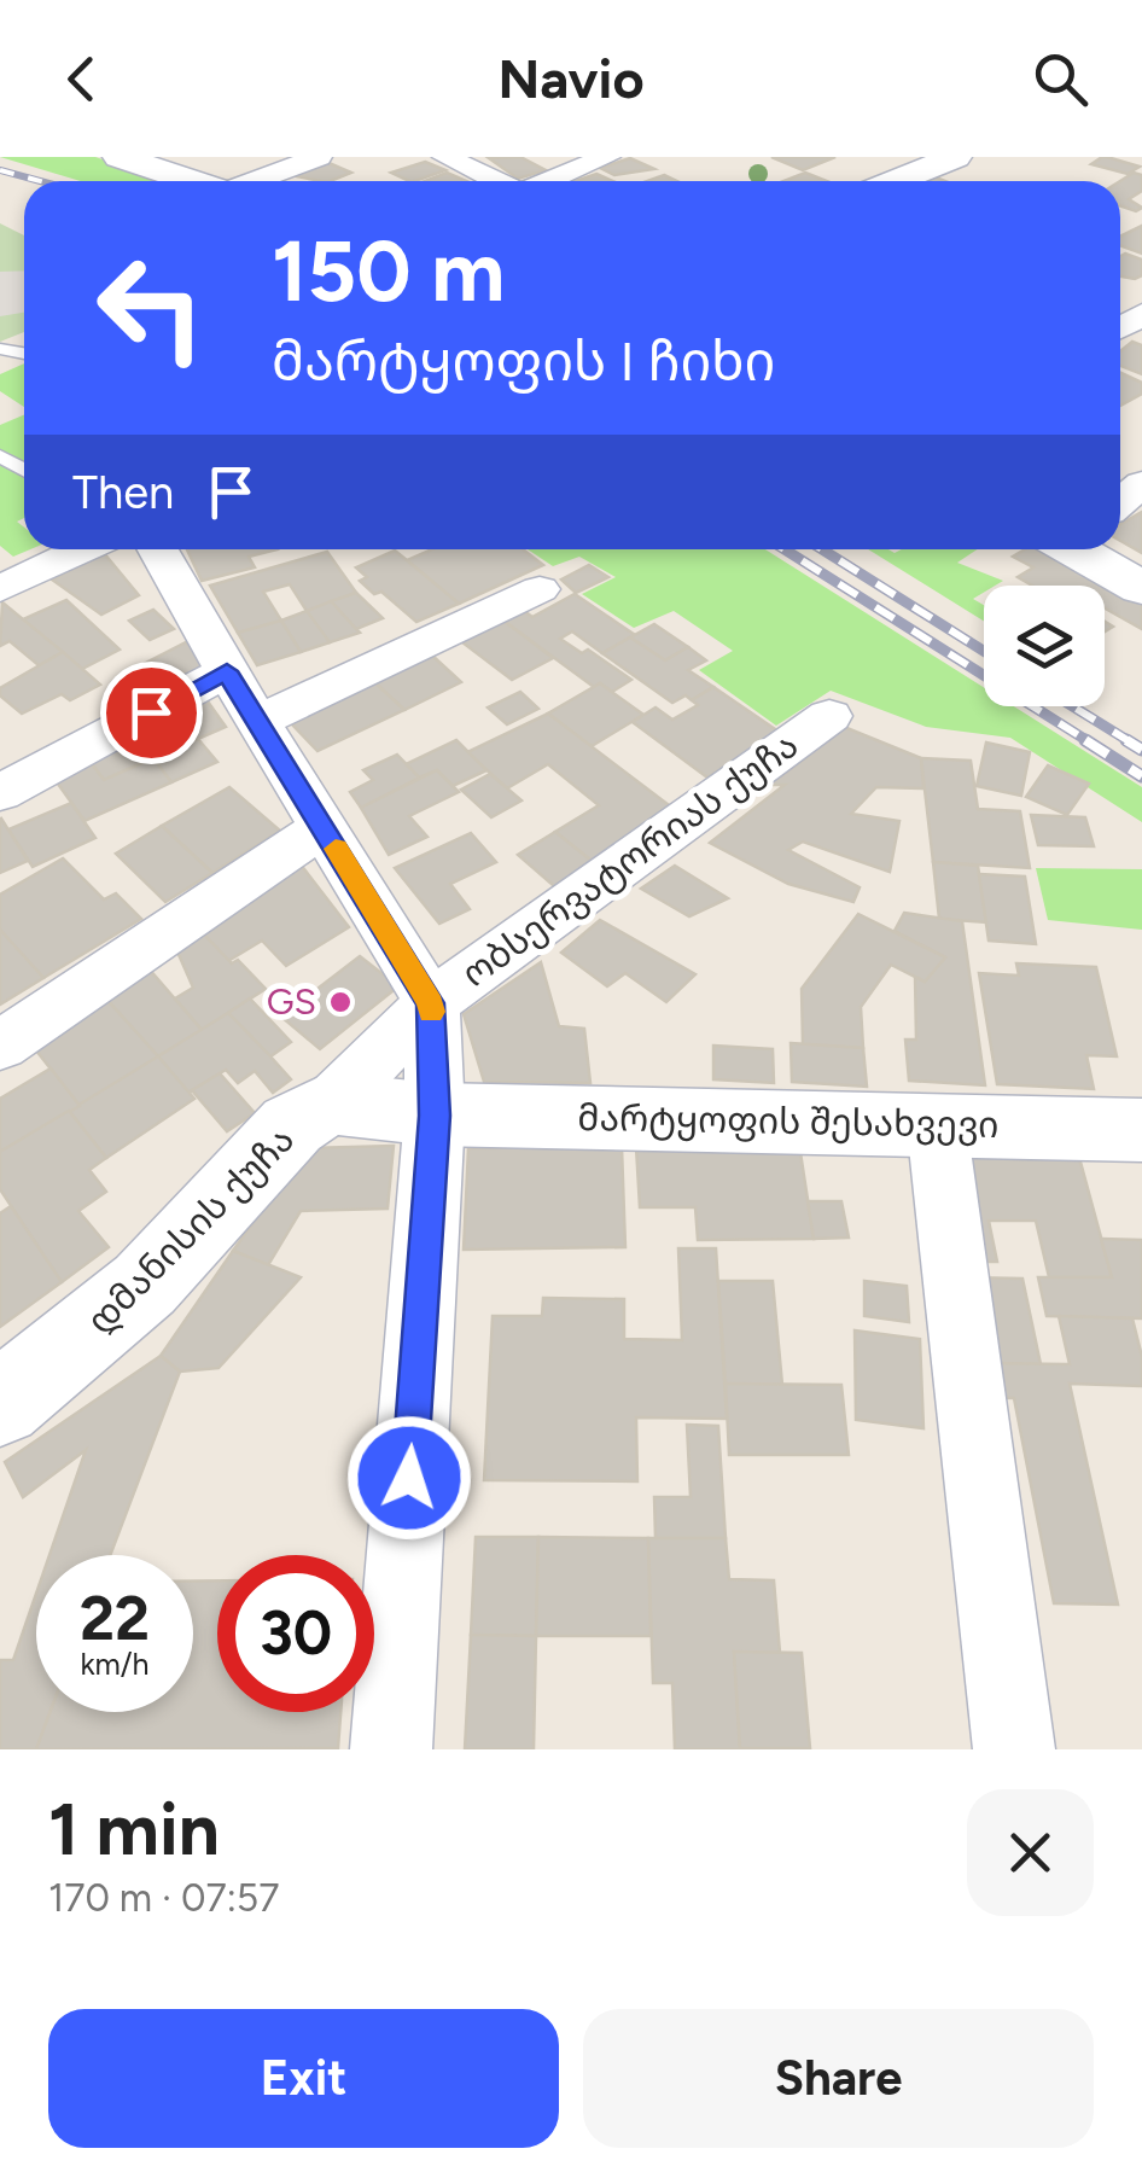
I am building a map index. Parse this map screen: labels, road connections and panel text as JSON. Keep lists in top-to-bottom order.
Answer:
{
  "streets": {
    "street": ["ობსერვატორიას ქუჩა", "მარტყოფის შესახვევი", "დმანისის ქუჩა"]
  },
  "crossings": [
    ["ობსერვატორიას ქუჩა", "დმანისის ქუჩა"],
    ["მარტყოფის შესახვევი", "დმანისის ქუჩა"]
  ],
  "places": ["GS"],
  "page": {
    "header": "Navio",
    "turn": ["150 m", "მარტყოფის I ჩიხი"],
    "then": "Then",
    "speed": "22 km/h",
    "limit": "30",
    "heading": ["1 min", "170 m · 07:57"],
    "buttons": ["Exit", "Share"]
  }
}
